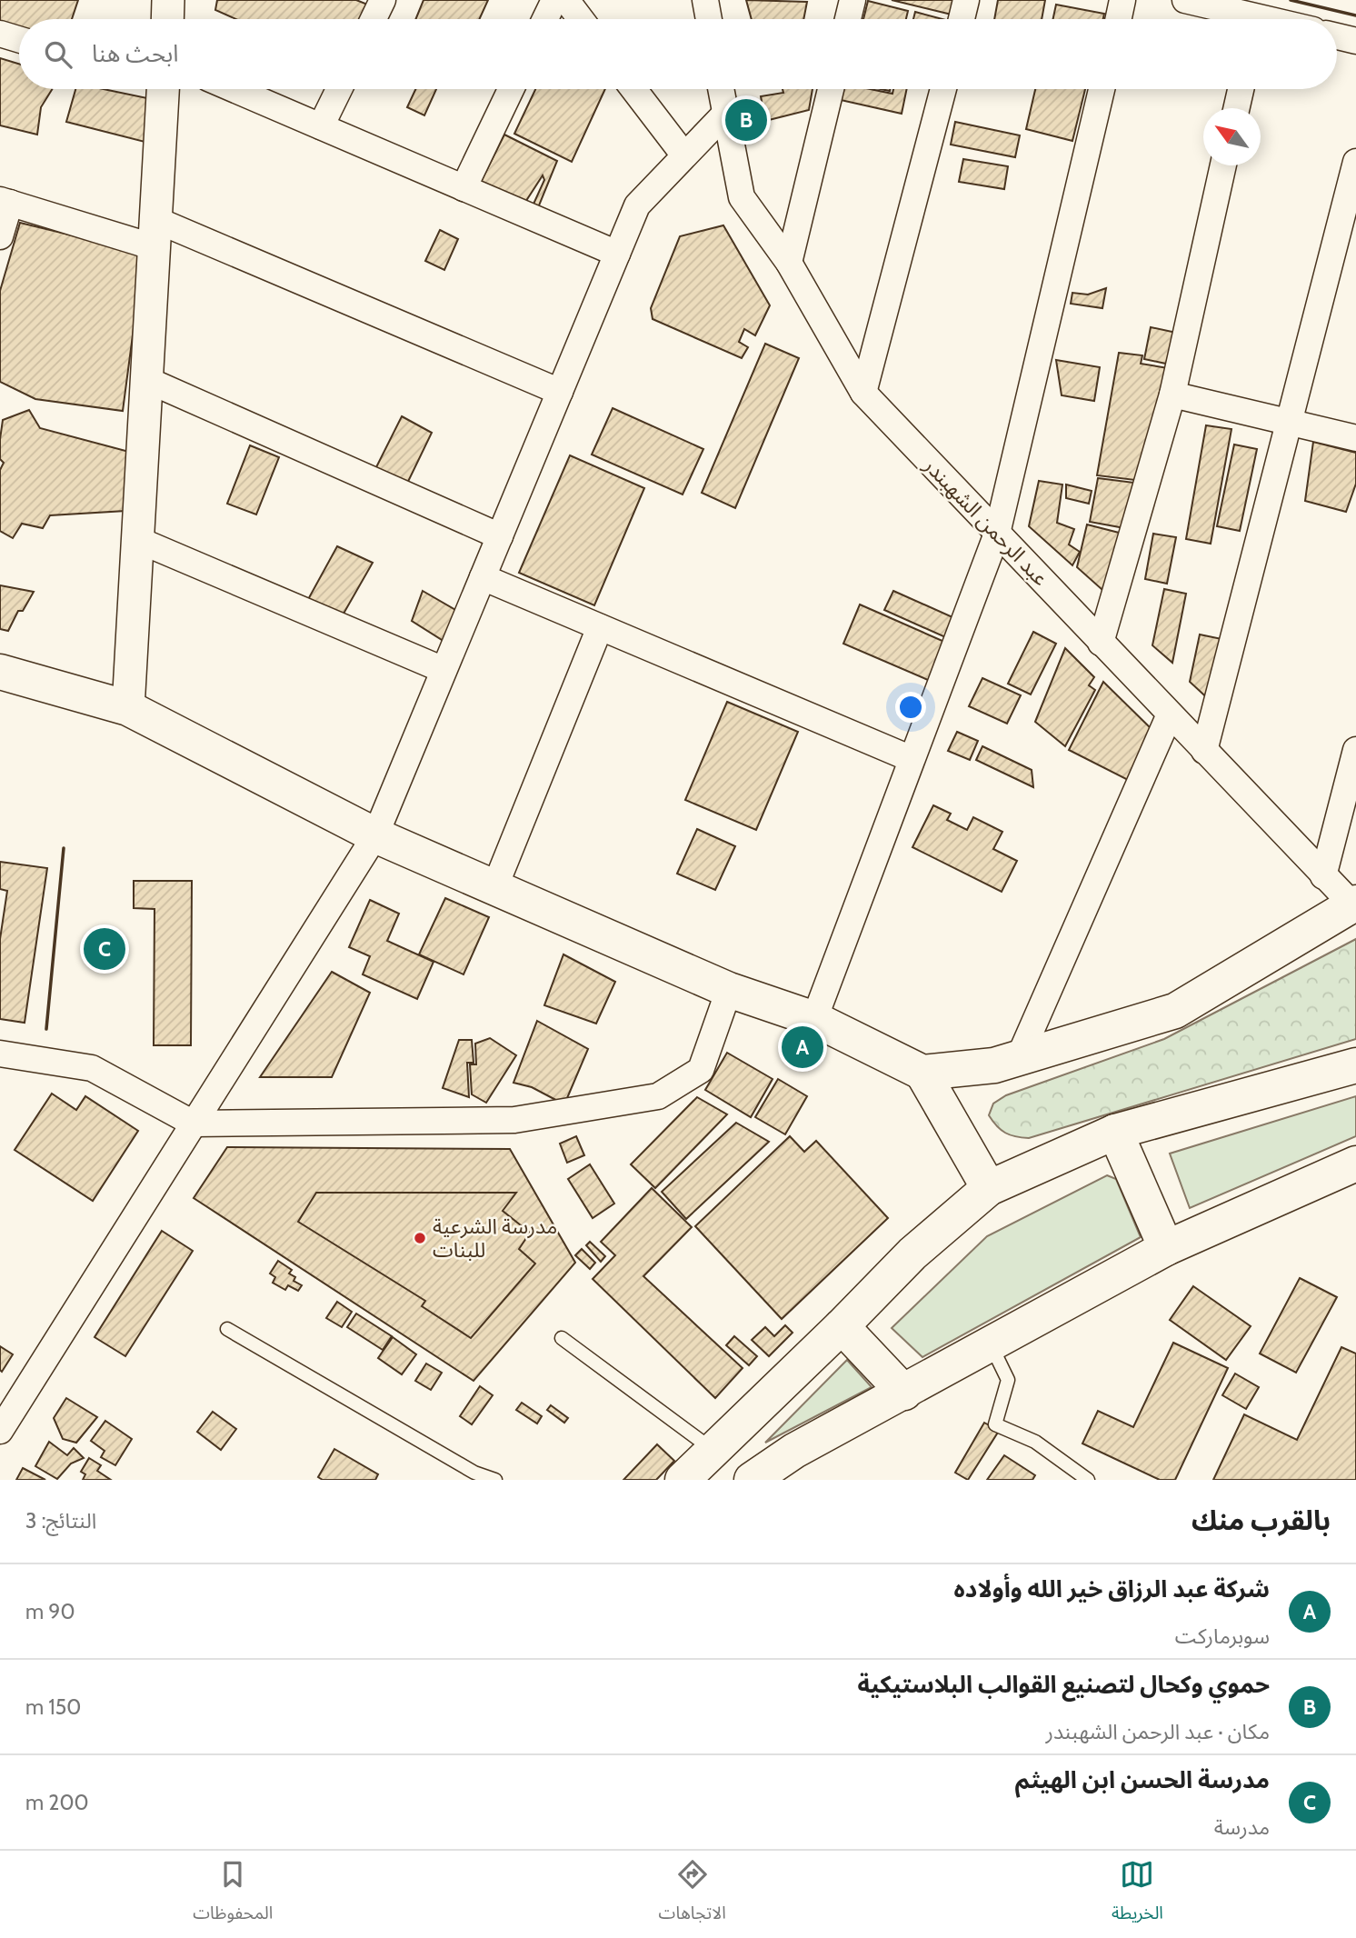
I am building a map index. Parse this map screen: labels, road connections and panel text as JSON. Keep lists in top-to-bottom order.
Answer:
{
  "streets": {
    "street": ["عبد الرحمن الشهبندر"]
  },
  "places": ["مدرسة الشرعية للبنات"],
  "north": "top left",
  "page": {
    "search": "ابحث هنا",
    "pins": ["B", "C", "A"],
    "heading": ["بالقرب منك", "النتائج: 3"],
    "list": [
      {
        "mark": "A",
        "name": "شركة عبد الرزاق خير الله وأولاده",
        "note": "سوبرماركت",
        "value": "90 m"
      },
      {
        "mark": "B",
        "name": "حموي وكحال لتصنيع القوالب البلاستيكية",
        "note": "مكان · عبد الرحمن الشهبندر",
        "value": "150 m"
      },
      {
        "mark": "C",
        "name": "مدرسة الحسن ابن الهيثم",
        "note": "مدرسة",
        "value": "200 m"
      }
    ],
    "nav": ["الخريطة", "الاتجاهات", "المحفوظات"]
  }
}
